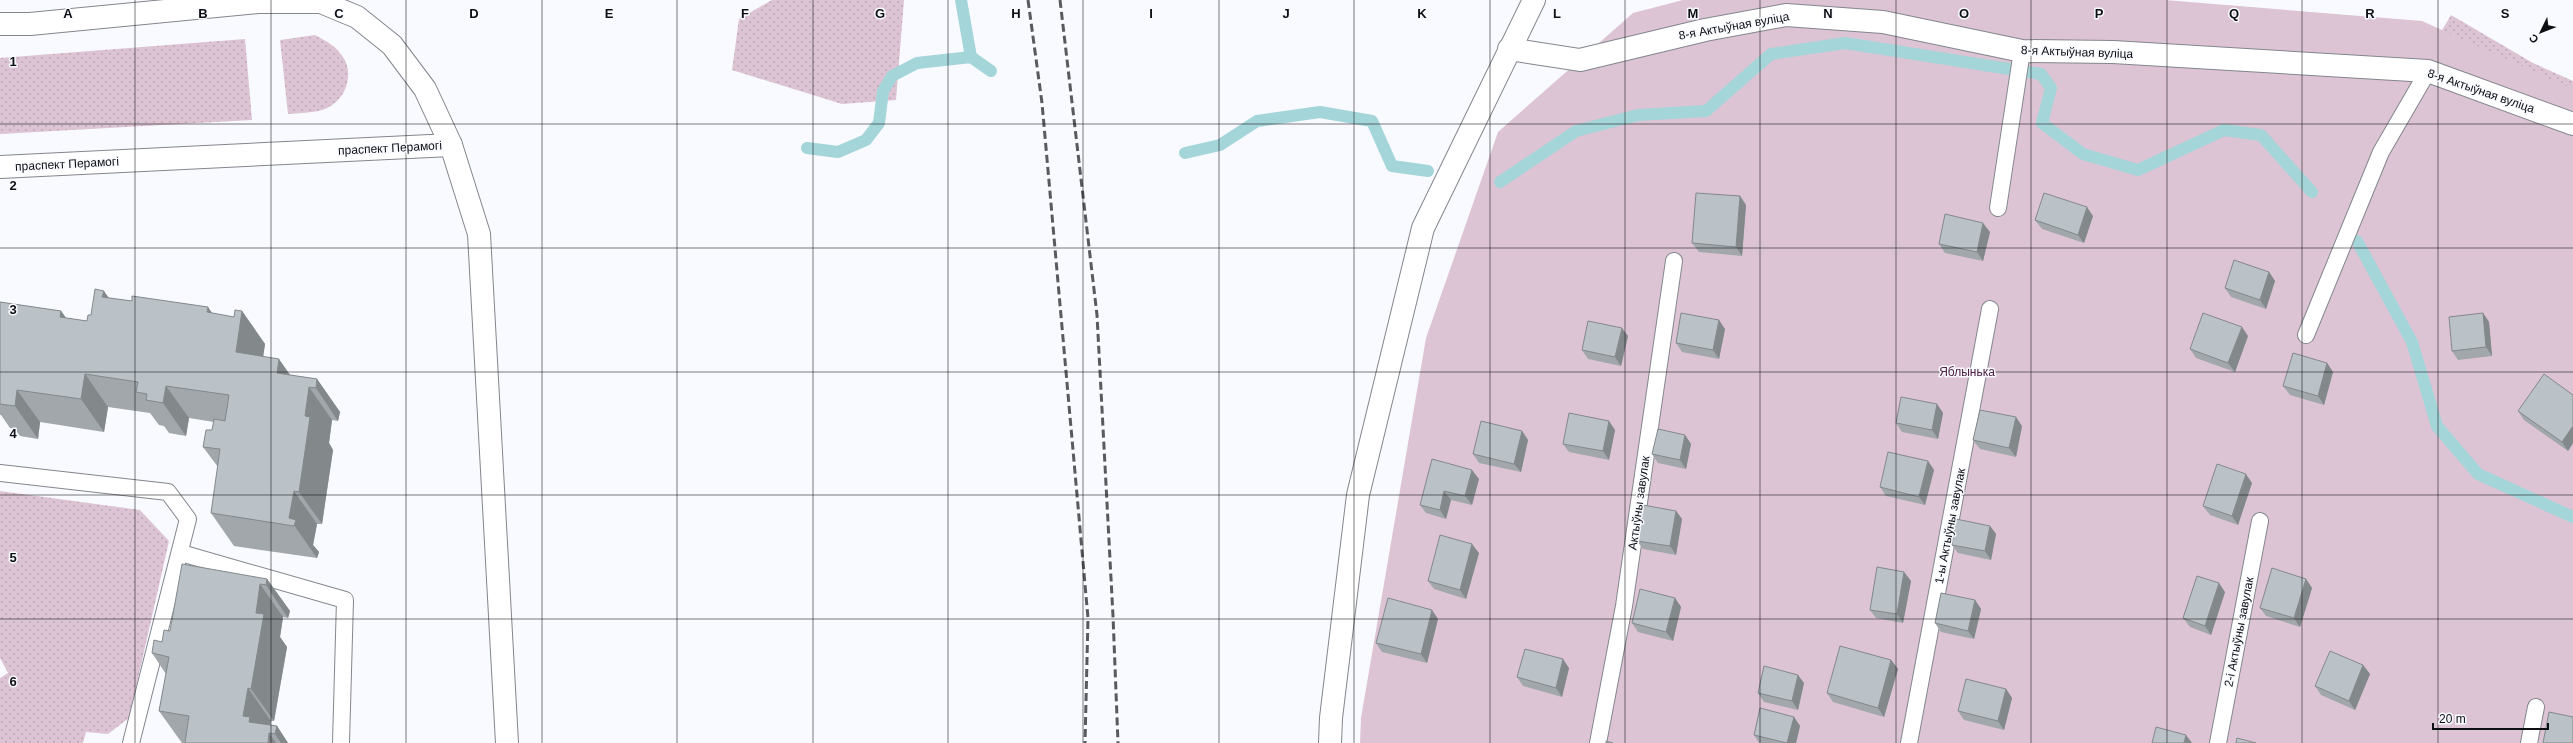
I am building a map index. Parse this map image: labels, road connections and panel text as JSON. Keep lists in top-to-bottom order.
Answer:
{
  "streets": {
    "street": ["8-я Актыўная вуліца", "праспект Перамогі"],
    "lane": ["Актыўны завулак", "1-ы Актыўны завулак", "2-і Актыўны завулак"]
  },
  "parks": ["Яблынька"],
  "scale_bar": "20 m",
  "north": "bottom left",
  "grid": {
    "columns": [
      "A",
      "B",
      "C",
      "D",
      "E",
      "F",
      "G",
      "H",
      "I",
      "J",
      "K",
      "L",
      "M",
      "N",
      "O",
      "P",
      "Q",
      "R",
      "S"
    ],
    "rows": [
      "1",
      "2",
      "3",
      "4",
      "5",
      "6"
    ]
  }
}
